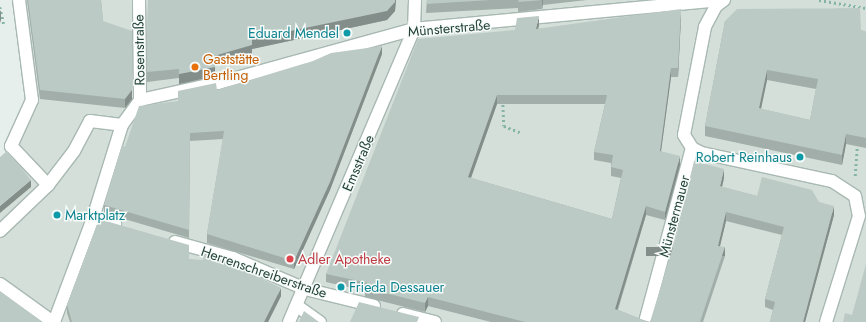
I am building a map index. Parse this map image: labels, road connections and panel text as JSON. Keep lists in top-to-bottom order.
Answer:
{
  "streets": {
    "street": [
      "Münsterstraße",
      "Rosenstraße",
      "Emsstraße",
      "Münstermauer",
      "Herrenschreiberstraße"
    ]
  },
  "crossings": [
    ["Münsterstraße", "Rosenstraße"],
    ["Münsterstraße", "Emsstraße"],
    ["Emsstraße", "Herrenschreiberstraße"]
  ],
  "places": [
    "Eduard Mendel",
    "Gaststätte Bertling",
    "Robert Reinhaus",
    "Marktplatz",
    "Adler Apotheke",
    "Frieda Dessauer"
  ]
}
